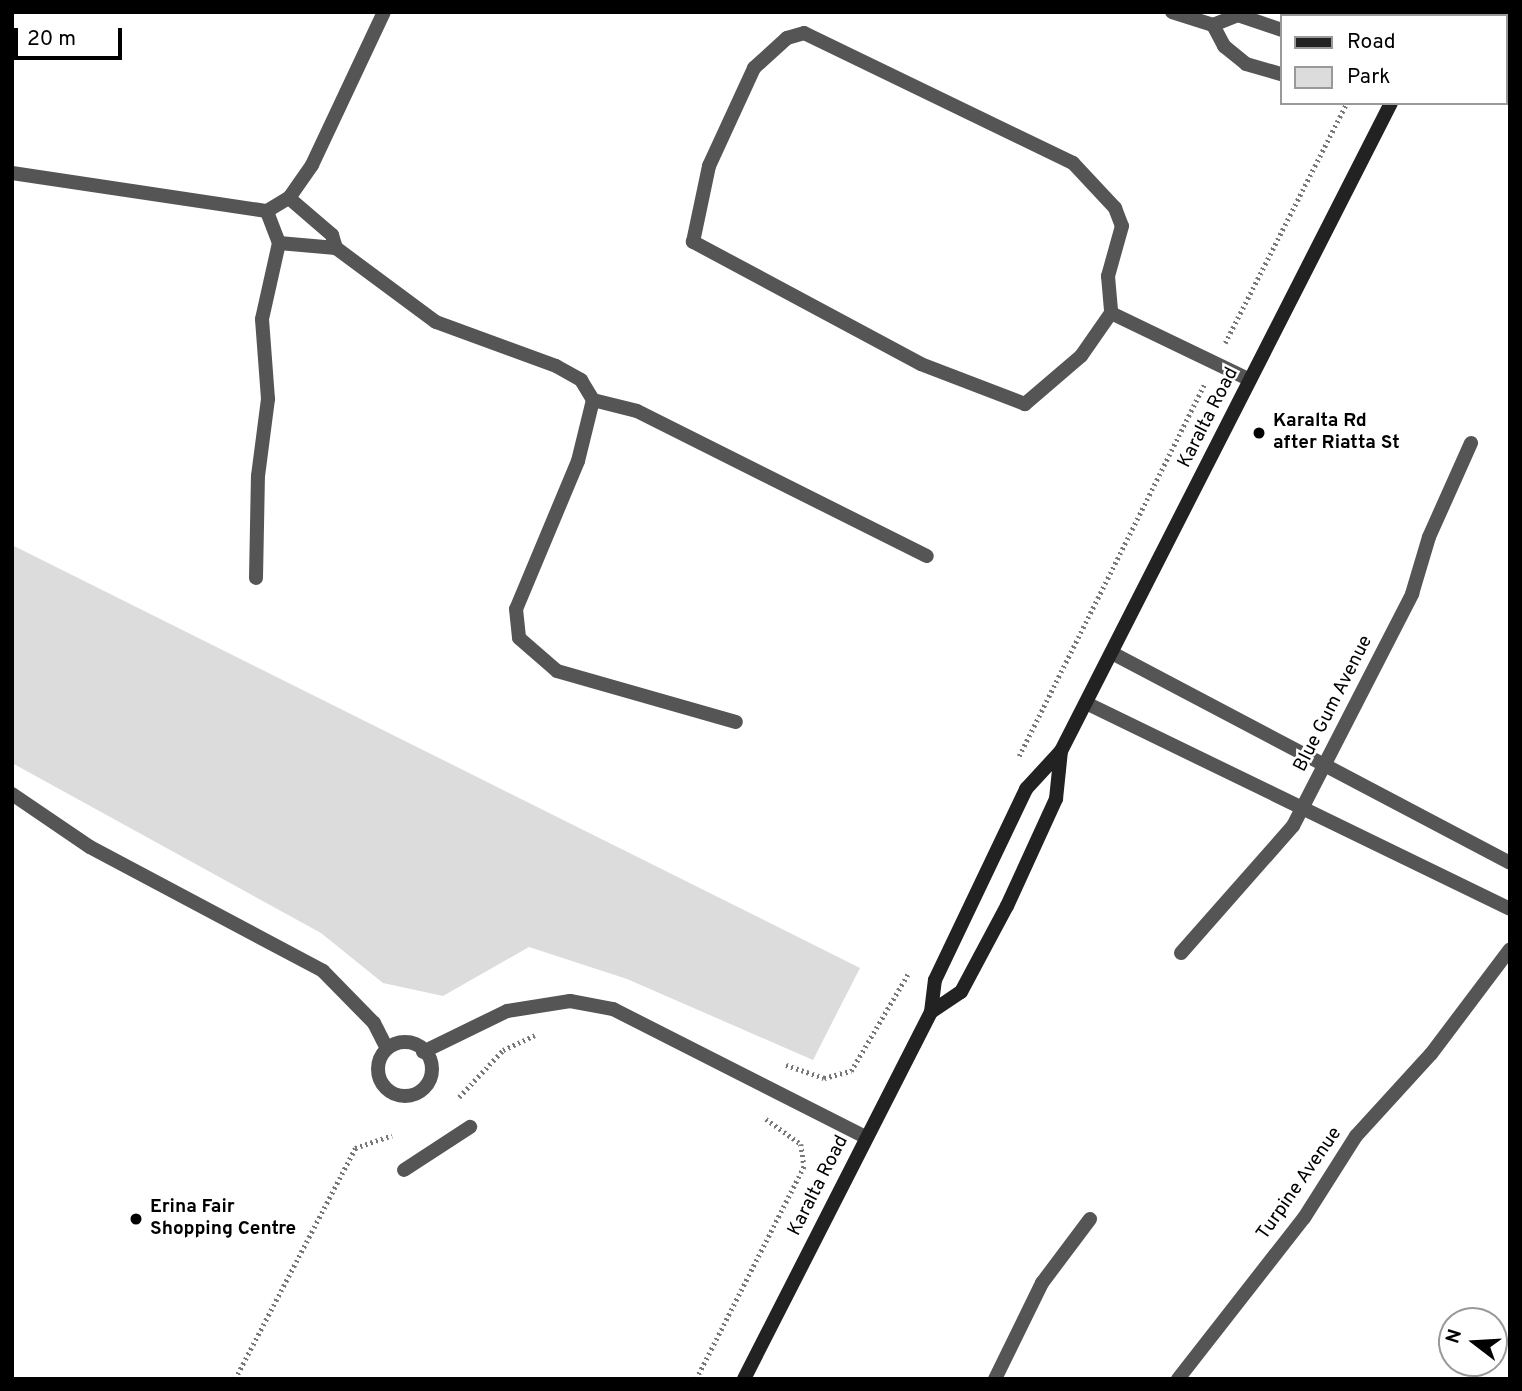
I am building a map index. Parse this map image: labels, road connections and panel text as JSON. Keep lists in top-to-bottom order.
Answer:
{
  "streets": {
    "street": ["Karalta Road", "Blue Gum Avenue", "Turpine Avenue"]
  },
  "places": ["Karalta Rd after Riatta St", "Erina Fair Shopping Centre"],
  "legend": ["Road", "Park"],
  "scale_bar": "20 m",
  "north": "left"
}
